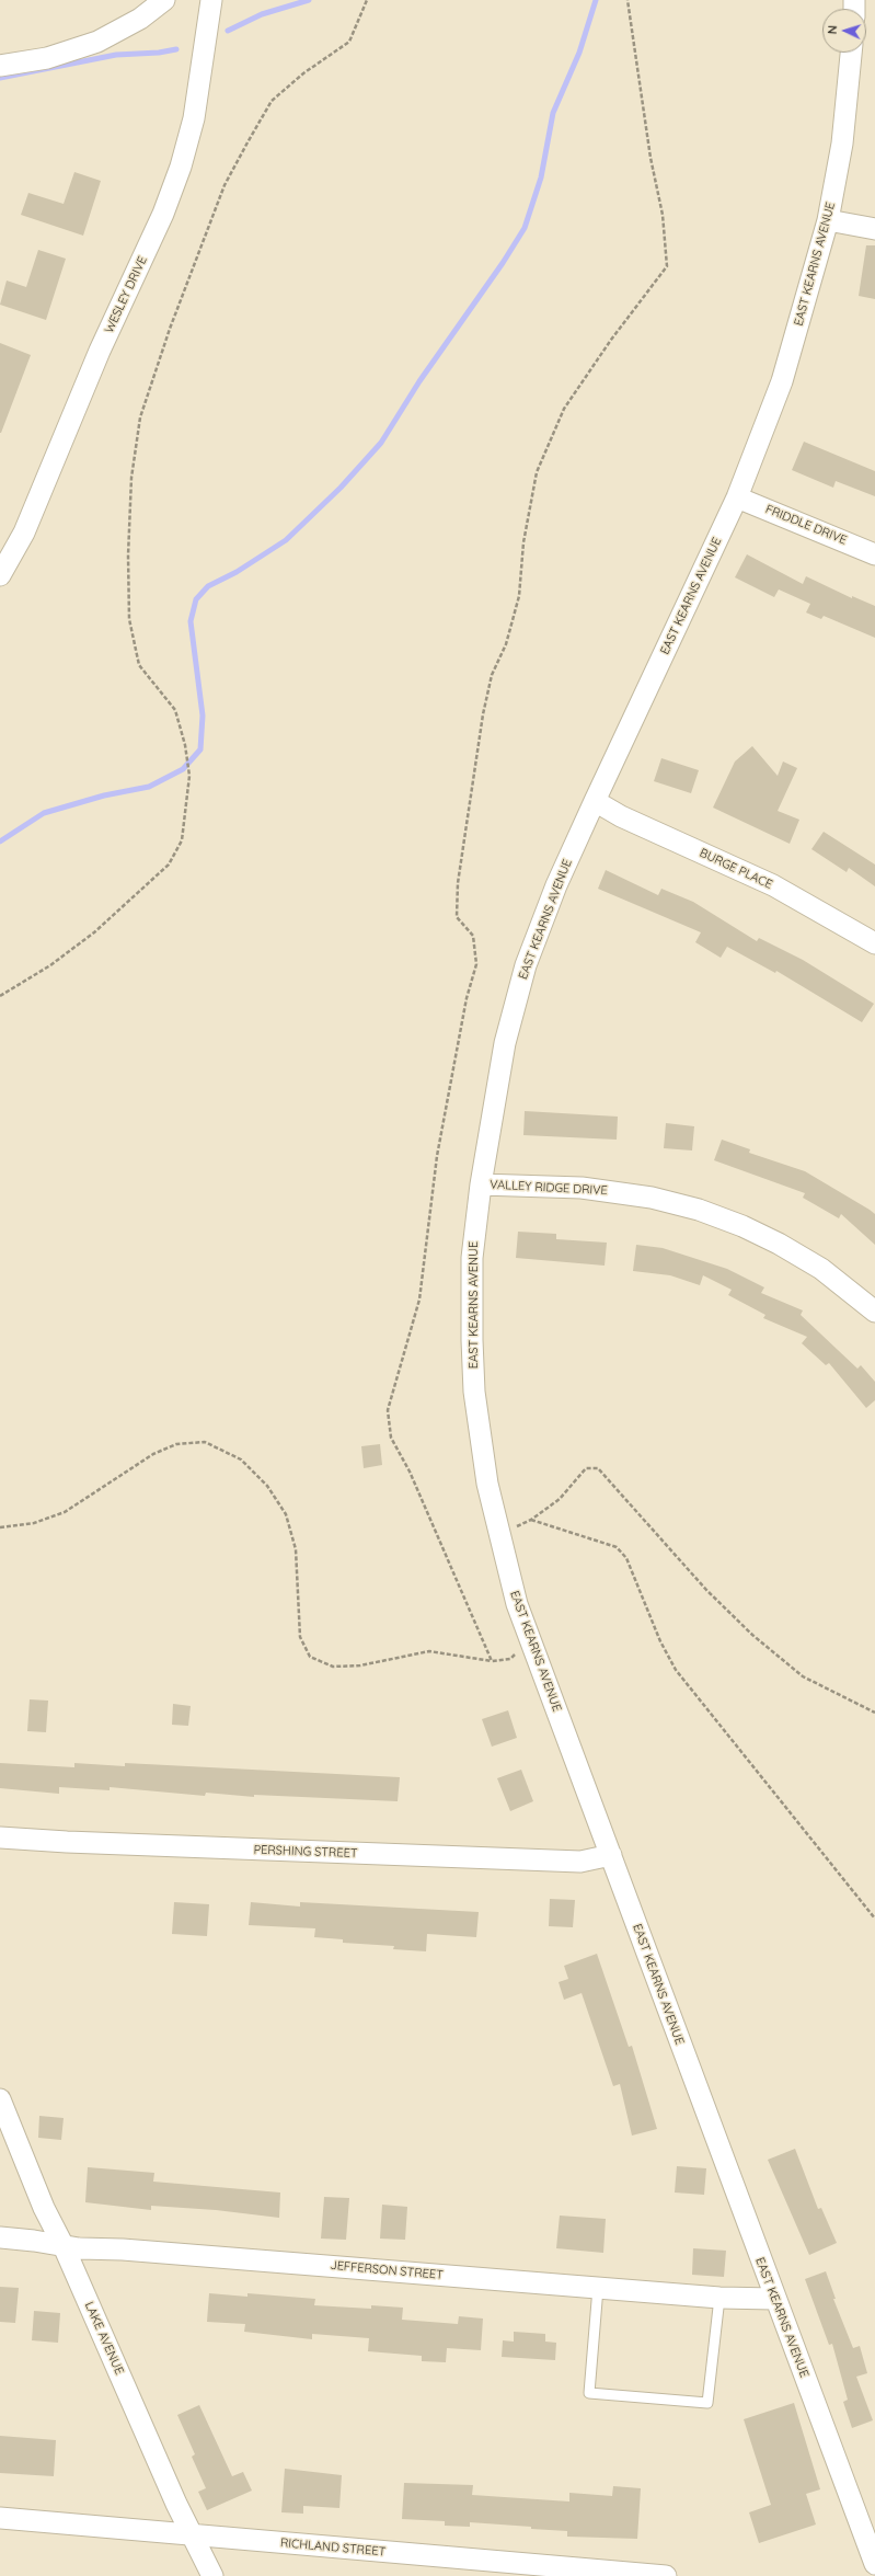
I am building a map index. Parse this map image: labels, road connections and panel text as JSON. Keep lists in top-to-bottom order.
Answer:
{
  "streets": {
    "street": [
      "EAST KEARNS AVENUE",
      "WESLEY DRIVE",
      "FRIDDLE DRIVE",
      "BURGE PLACE",
      "VALLEY RIDGE DRIVE",
      "PERSHING STREET",
      "JEFFERSON STREET",
      "LAKE AVENUE",
      "RICHLAND STREET"
    ]
  },
  "crossings": [
    ["EAST KEARNS AVENUE", "FRIDDLE DRIVE"],
    ["EAST KEARNS AVENUE", "BURGE PLACE"],
    ["EAST KEARNS AVENUE", "VALLEY RIDGE DRIVE"],
    ["EAST KEARNS AVENUE", "PERSHING STREET"],
    ["EAST KEARNS AVENUE", "JEFFERSON STREET"],
    ["JEFFERSON STREET", "LAKE AVENUE"],
    ["LAKE AVENUE", "RICHLAND STREET"]
  ],
  "north": "left"
}
